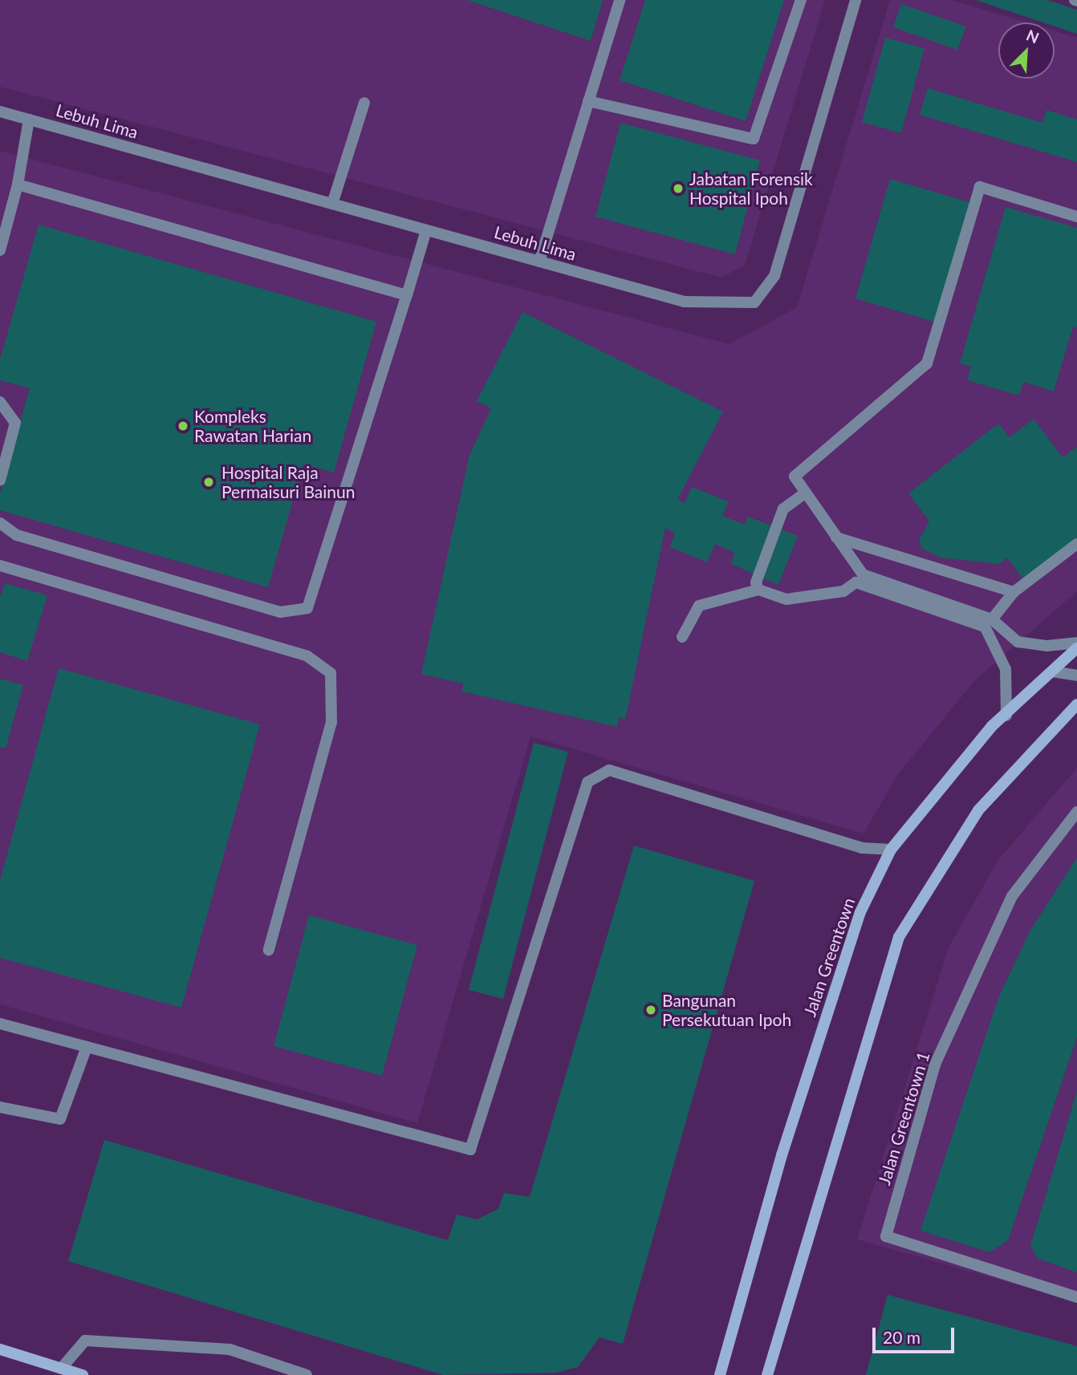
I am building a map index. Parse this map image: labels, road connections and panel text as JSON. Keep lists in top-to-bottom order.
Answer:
{
  "streets": {
    "main road": ["Jalan Greentown"],
    "street": ["Lebuh Lima", "Jalan Greentown 1"]
  },
  "places": [
    "Jabatan Forensik Hospital Ipoh",
    "Kompleks Rawatan Harian",
    "Hospital Raja Permaisuri Bainun",
    "Bangunan Persekutuan Ipoh"
  ],
  "scale_bar": "20 m",
  "north": "top right"
}
